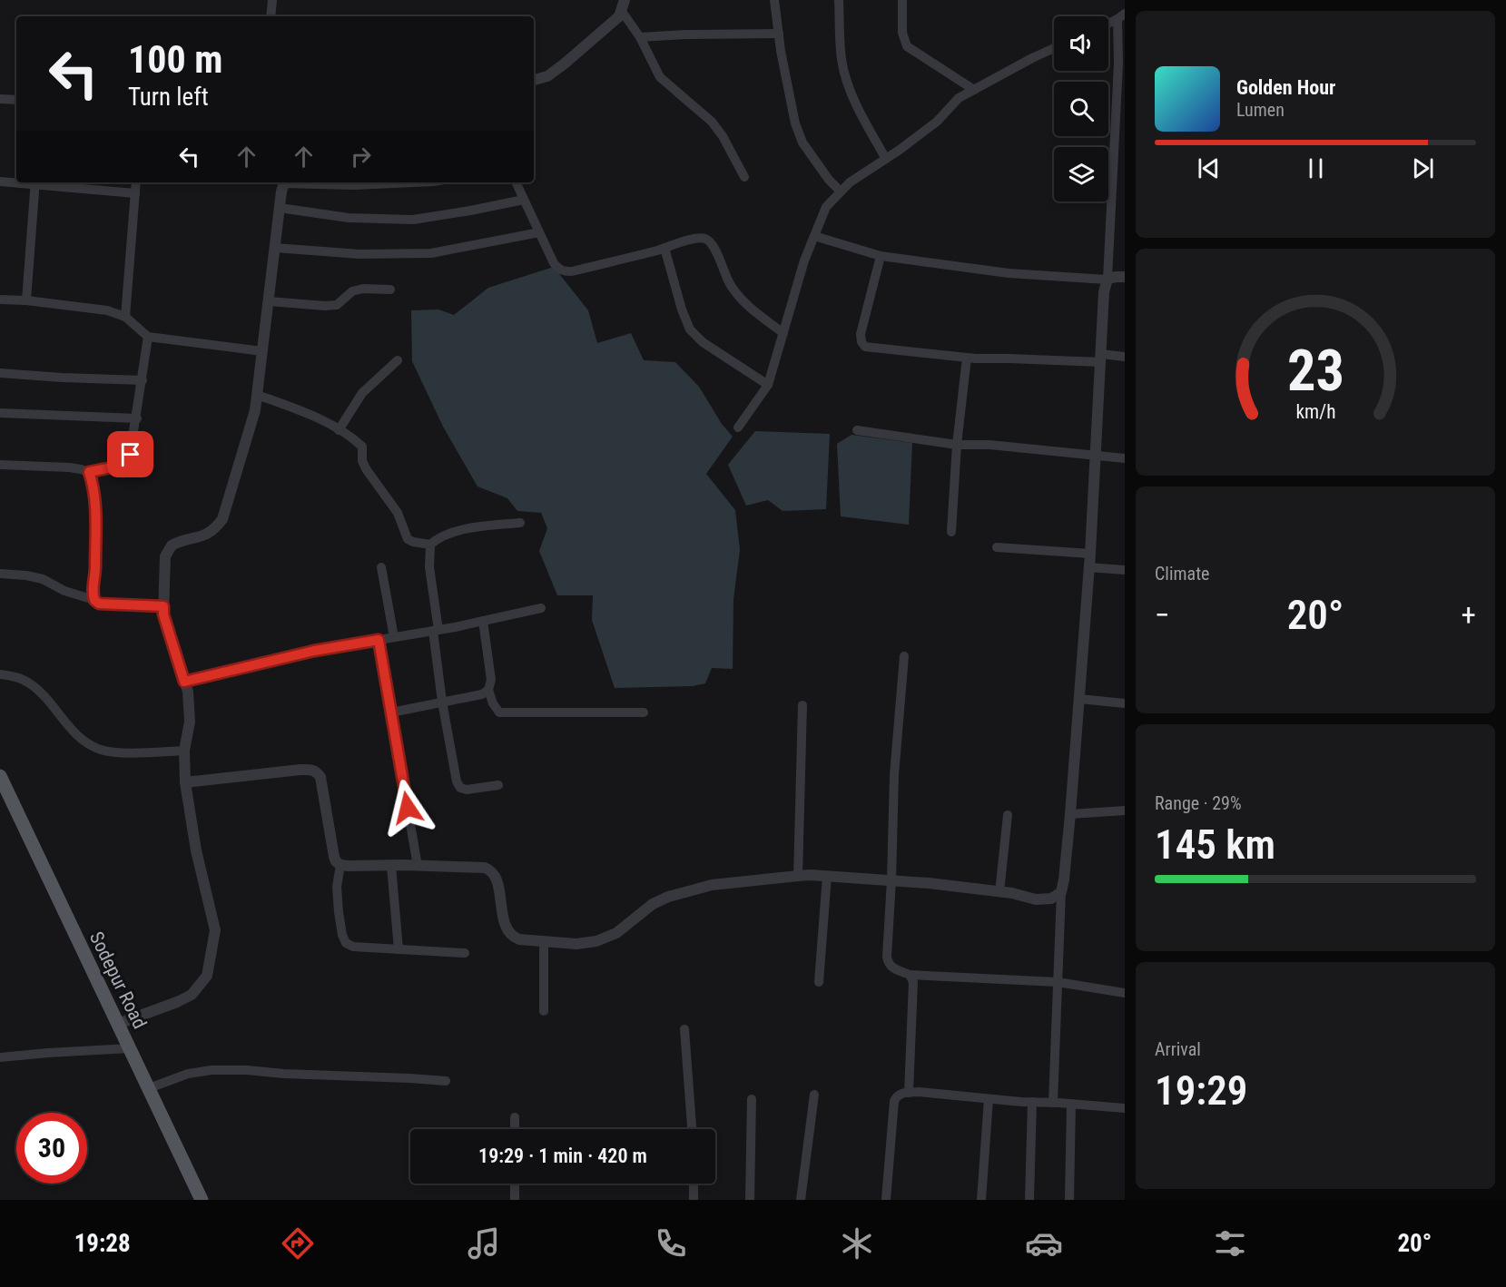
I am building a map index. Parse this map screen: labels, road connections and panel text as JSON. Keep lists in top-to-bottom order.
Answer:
{
  "streets": {
    "main road": ["Sodepur Road"]
  },
  "page": {
    "turn": ["100 m", "Turn left"],
    "song": ["Golden Hour", "Lumen"],
    "tile": [
      "Climate",
      ["Range · 29%", "145 km"],
      ["Arrival", "19:29"]
    ],
    "heat": ["−", "20°", "+"],
    "limit": "30",
    "trip": "19:29 · 1 min · 420 m",
    "tabs": ["19:28", "20°"],
    "gauge": ["23", "km/h"]
  }
}
